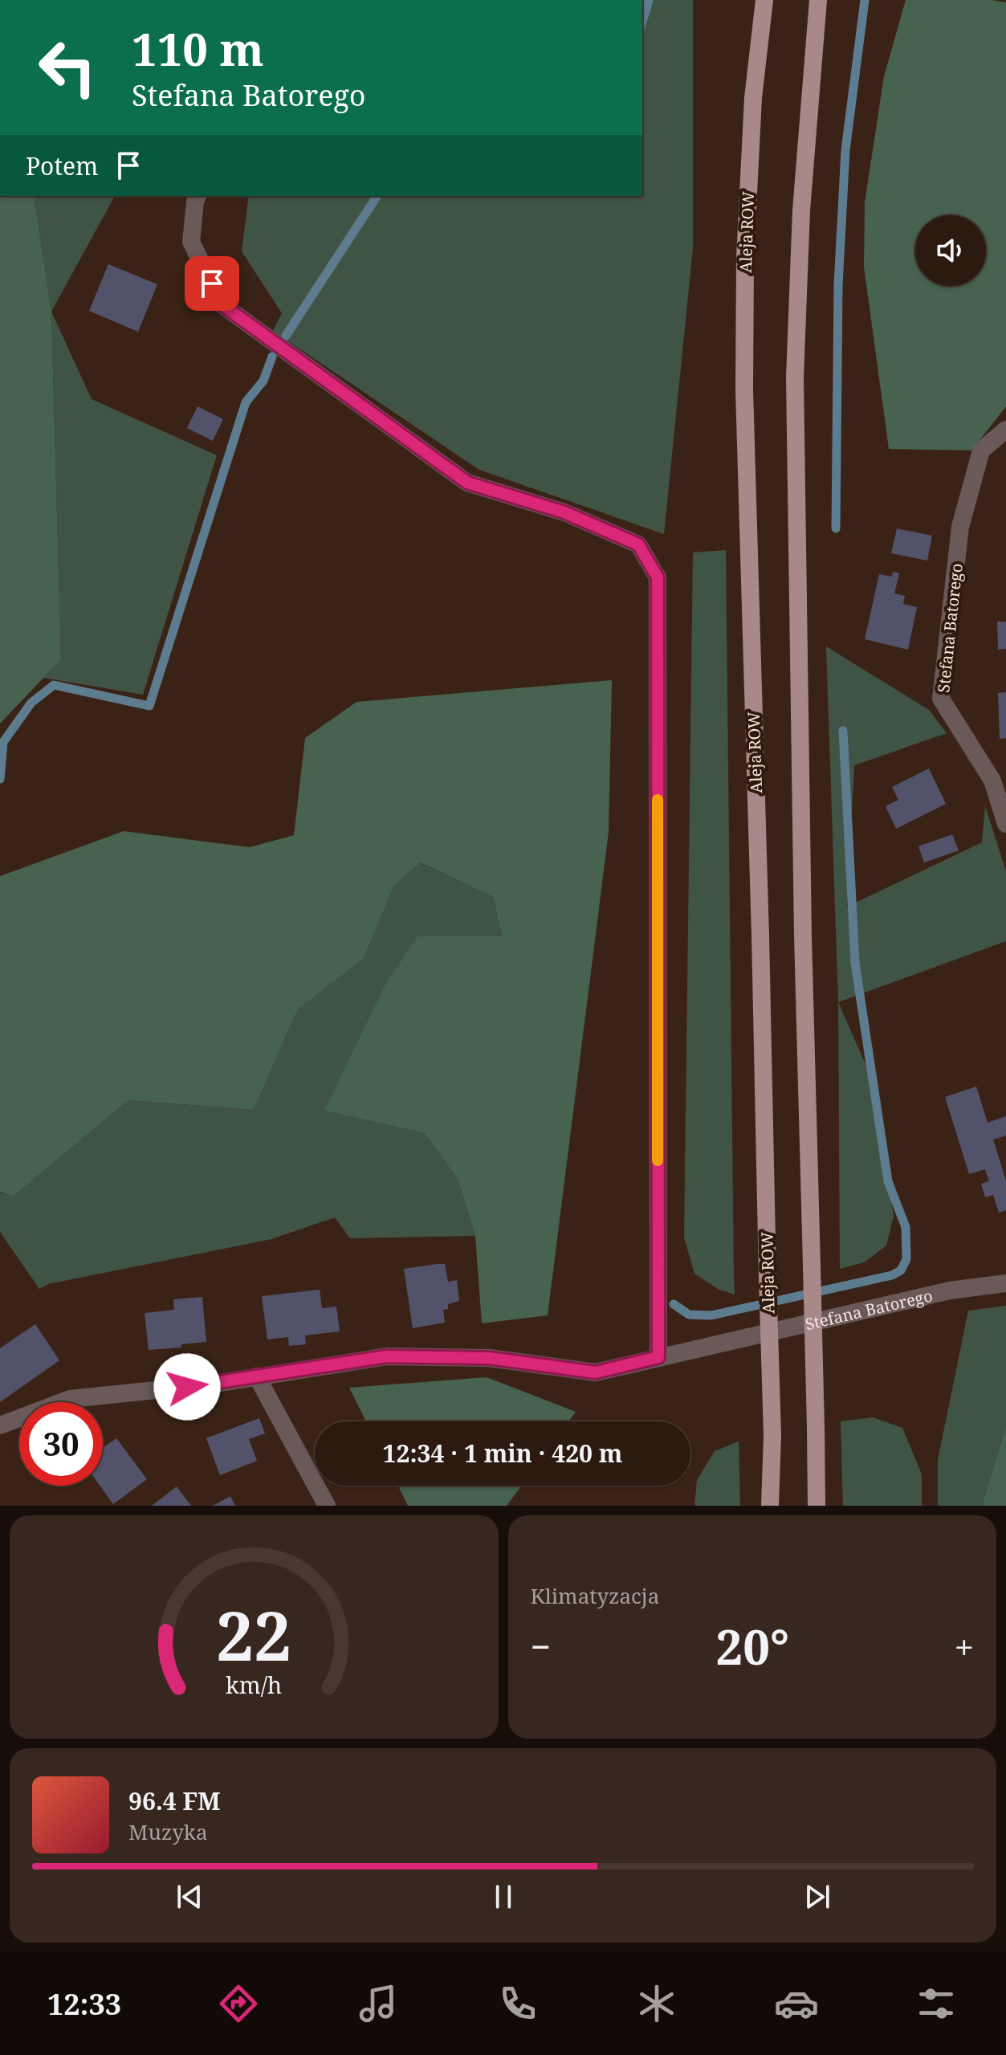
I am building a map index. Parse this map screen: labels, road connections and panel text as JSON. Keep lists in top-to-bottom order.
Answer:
{
  "streets": {
    "main road": ["Aleja ROW"],
    "street": ["Stefana Batorego"]
  },
  "page": {
    "turn": ["110 m", "Stefana Batorego"],
    "then": "Potem",
    "limit": "30",
    "trip": "12:34 · 1 min · 420 m",
    "tile": "Klimatyzacja",
    "heat": ["−", "20°", "+"],
    "song": ["96.4 FM", "Muzyka"],
    "tabs": "12:33",
    "gauge": ["22", "km/h"]
  }
}
